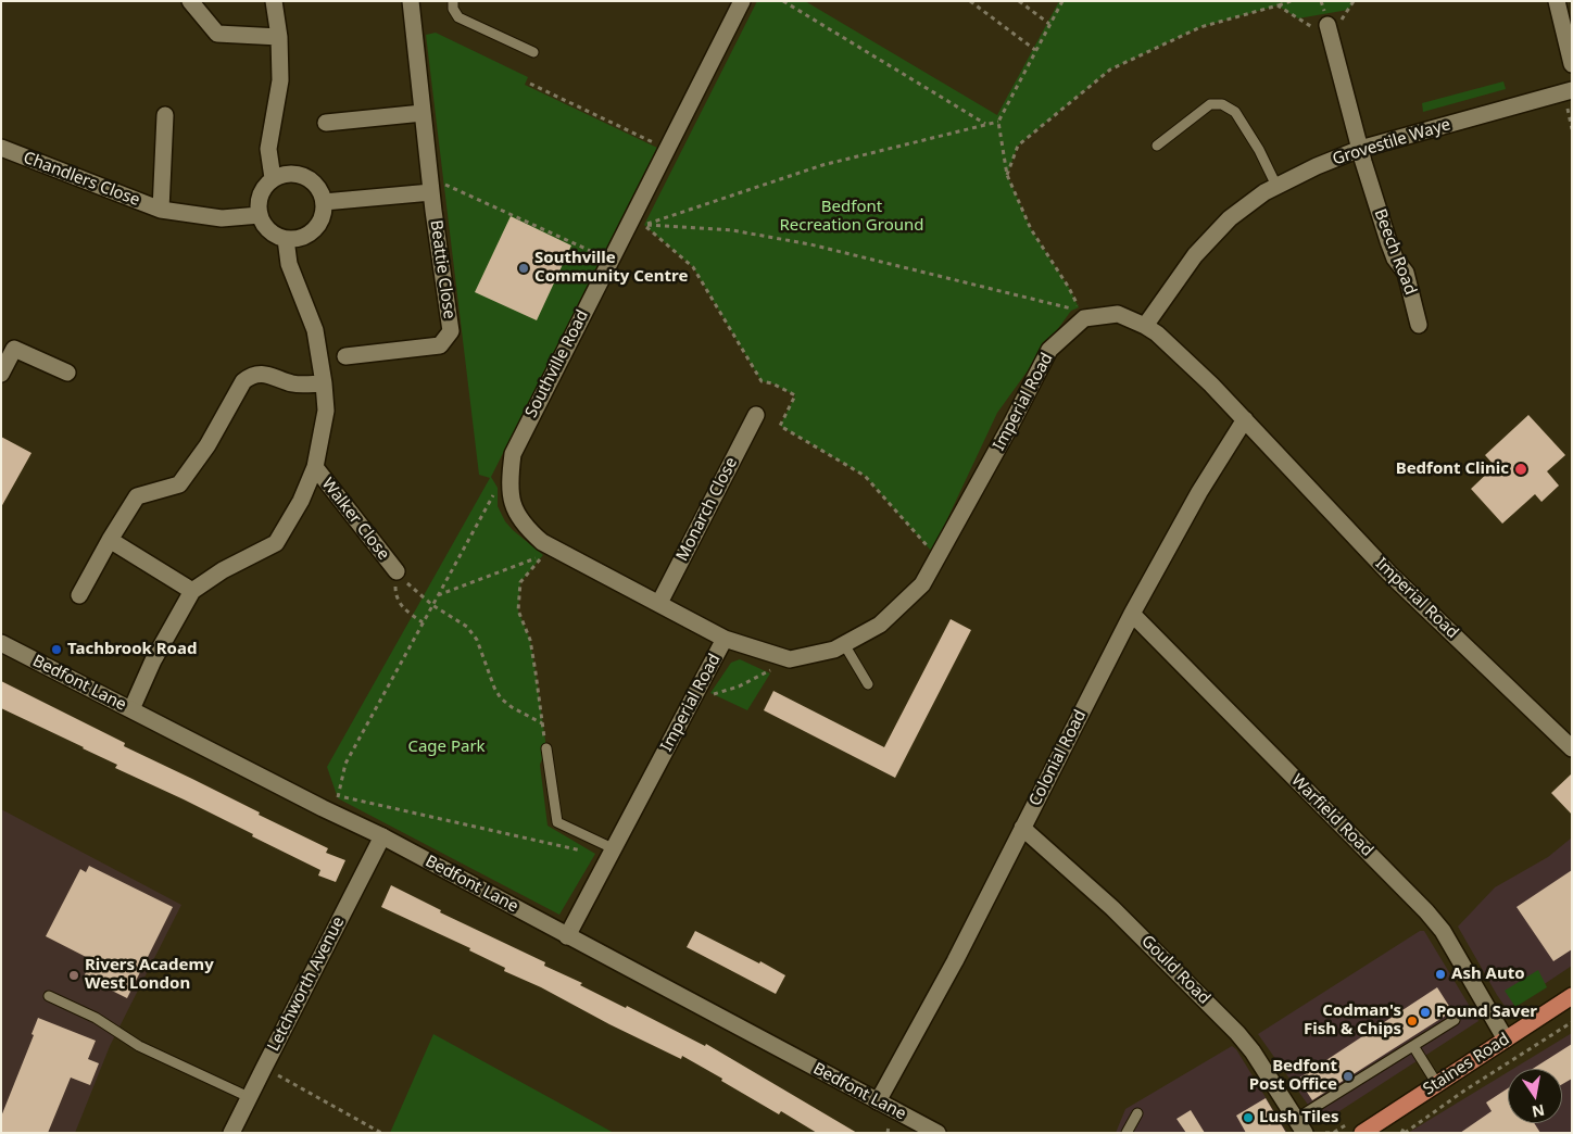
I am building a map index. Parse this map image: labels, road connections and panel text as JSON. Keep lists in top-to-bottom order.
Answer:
{
  "streets": {
    "main road": ["Staines Road"],
    "street": [
      "Grovestile Waye",
      "Chandlers Close",
      "Beech Road",
      "Beattie Close",
      "Southville Road",
      "Imperial Road",
      "Monarch Close",
      "Walker Close",
      "Bedfont Lane",
      "Colonial Road",
      "Warfield Road",
      "Gould Road",
      "Letchworth Avenue"
    ]
  },
  "crossings": [
    ["Grovestile Waye", "Beech Road"],
    ["Grovestile Waye", "Imperial Road"],
    ["Southville Road", "Imperial Road"],
    ["Southville Road", "Monarch Close"],
    ["Imperial Road", "Bedfont Lane"],
    ["Imperial Road", "Colonial Road"],
    ["Bedfont Lane", "Colonial Road"],
    ["Bedfont Lane", "Letchworth Avenue"],
    ["Colonial Road", "Warfield Road"],
    ["Colonial Road", "Gould Road"],
    ["Warfield Road", "Staines Road"]
  ],
  "parks": ["Bedfont Recreation Ground", "Cage Park"],
  "places": [
    "Southville Community Centre",
    "Bedfont Clinic",
    "Tachbrook Road",
    "Ash Auto",
    "Rivers Academy West London",
    "Pound Saver",
    "Codman's Fish & Chips",
    "Bedfont Post Office",
    "Lush Tiles"
  ],
  "north": "bottom"
}
